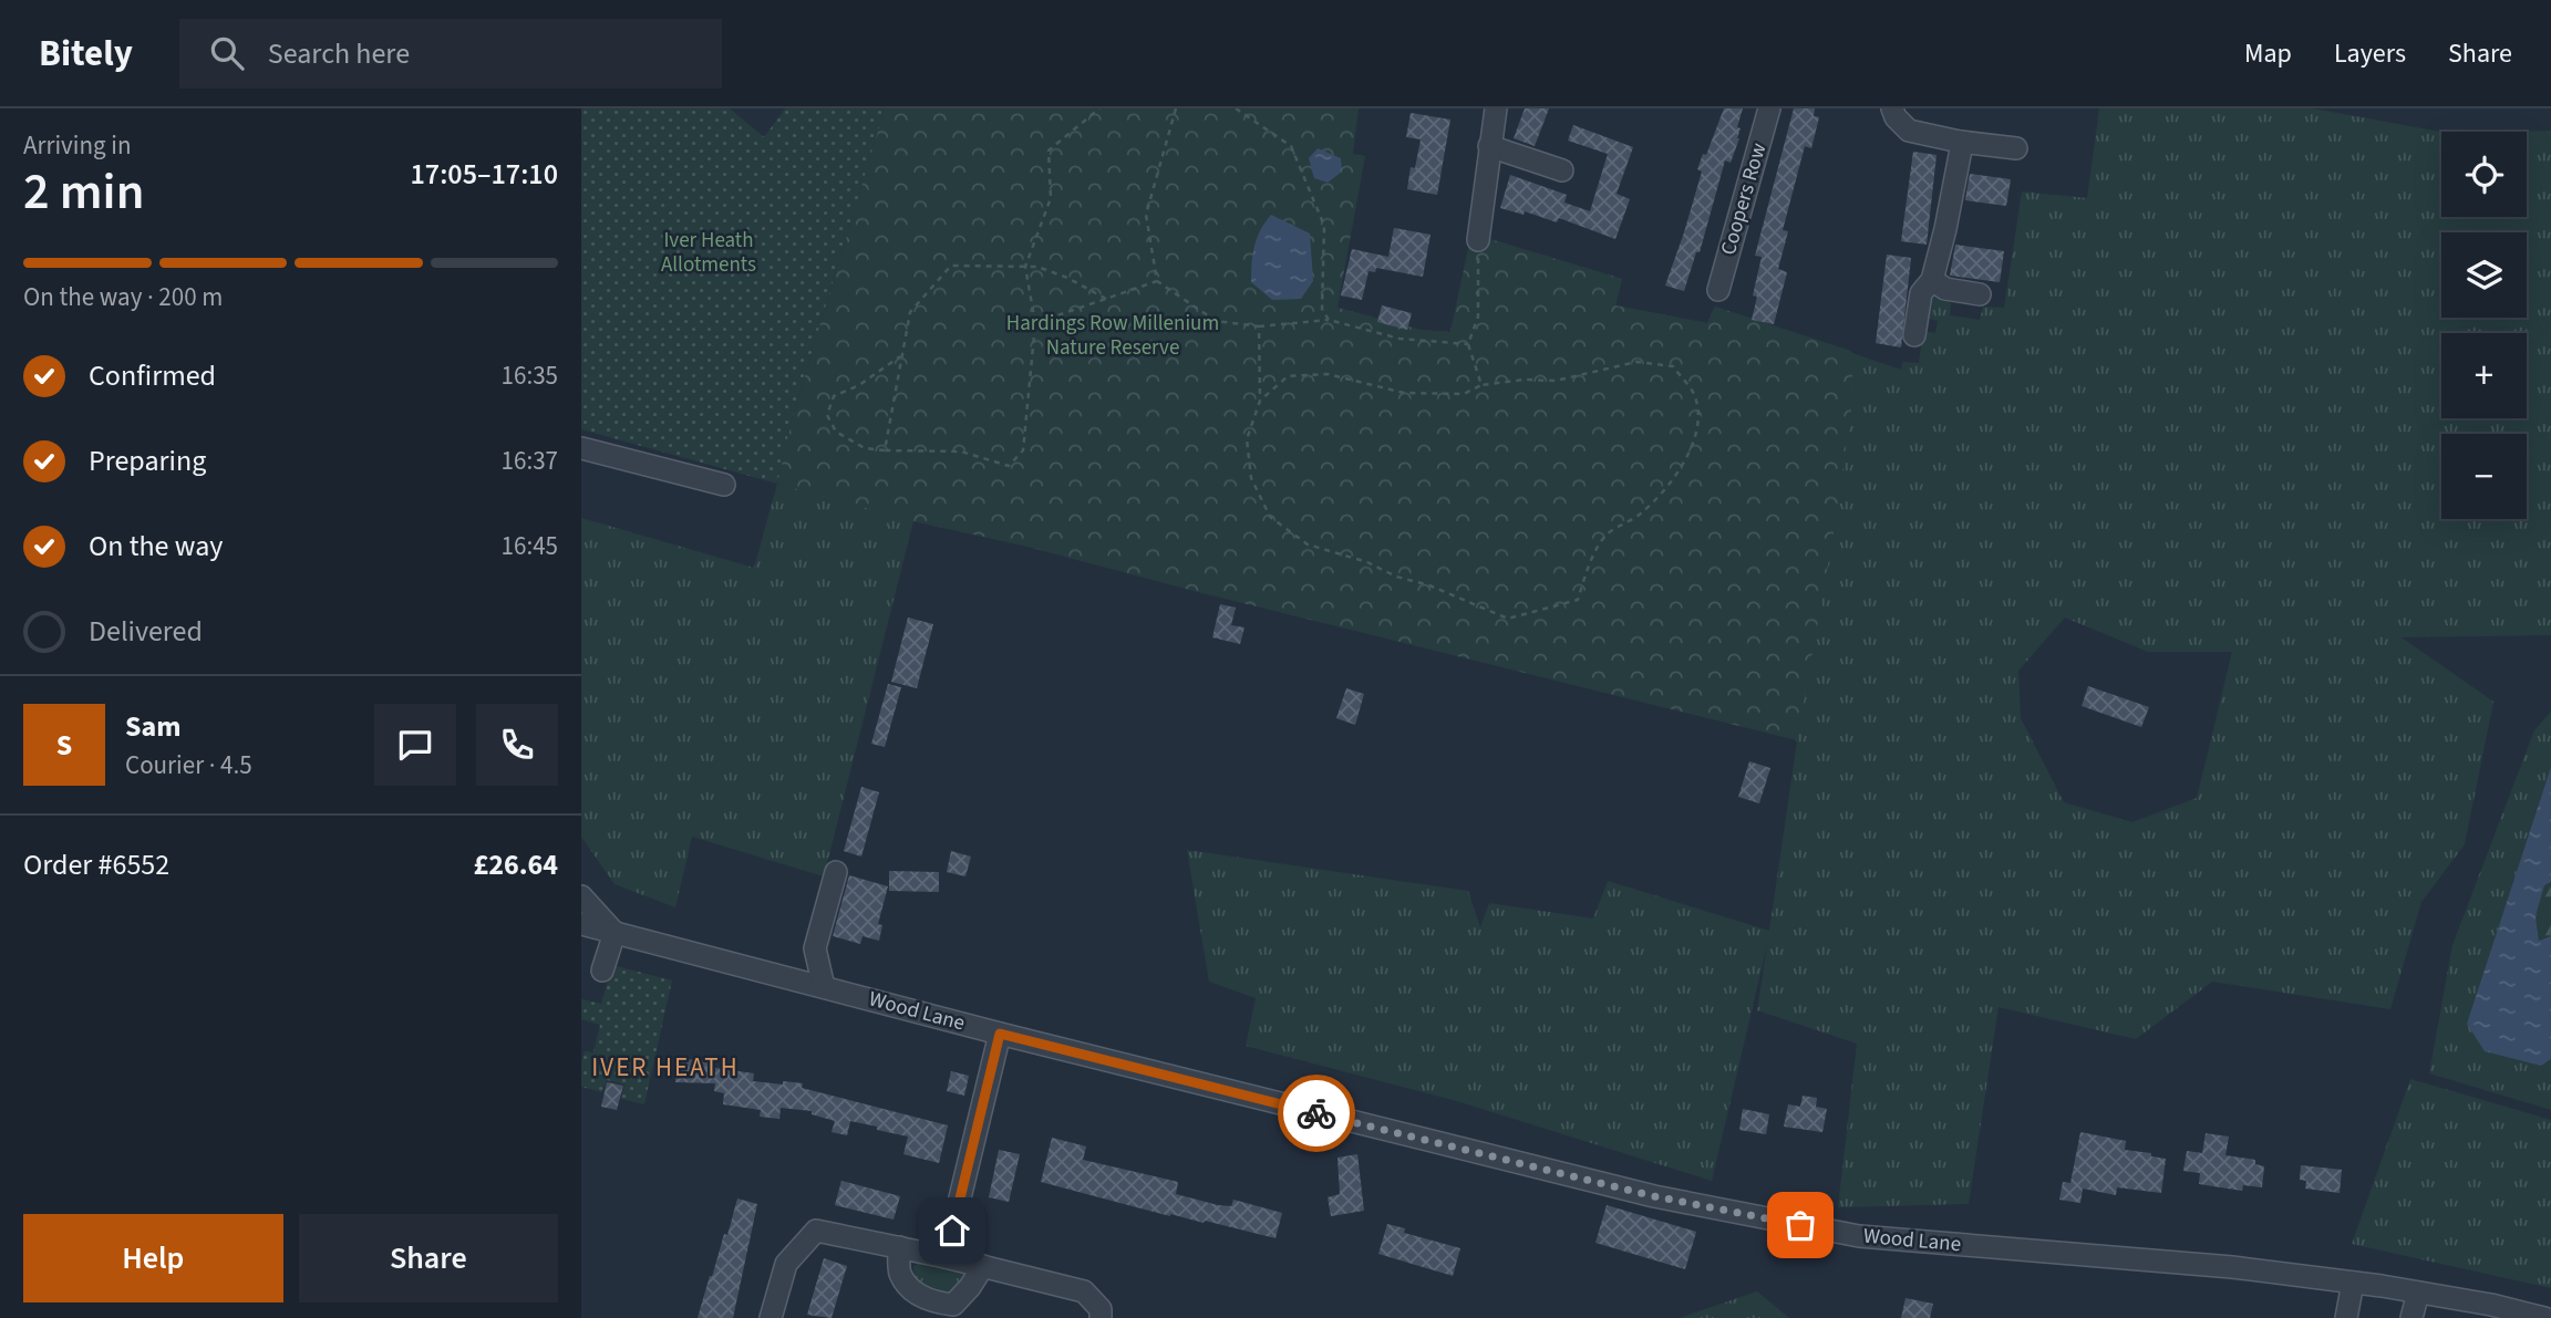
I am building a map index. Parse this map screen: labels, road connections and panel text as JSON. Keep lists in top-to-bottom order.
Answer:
{
  "streets": {
    "street": ["Coopers Row", "Wood Lane"]
  },
  "districts": ["IVER HEATH"],
  "parks": ["Iver Heath Allotments", "Hardings Row Millenium Nature Reserve"],
  "page": {
    "header": "Bitely",
    "search": "Search here",
    "nav": ["Map", "Layers", "Share"],
    "heading": ["2 min", "Arriving in", "17:05–17:10"],
    "panel": [
      "Sam",
      "Courier · 4.5",
      "Order #6552",
      "£26.64"
    ],
    "map_buttons": ["+", "−"],
    "bar": "On the way · 200 m",
    "list": [
      ["Confirmed", "16:35"],
      ["Preparing", "16:37"],
      ["On the way", "16:45"],
      "Delivered"
    ],
    "round": "S",
    "buttons": ["Help", "Share"]
  }
}
